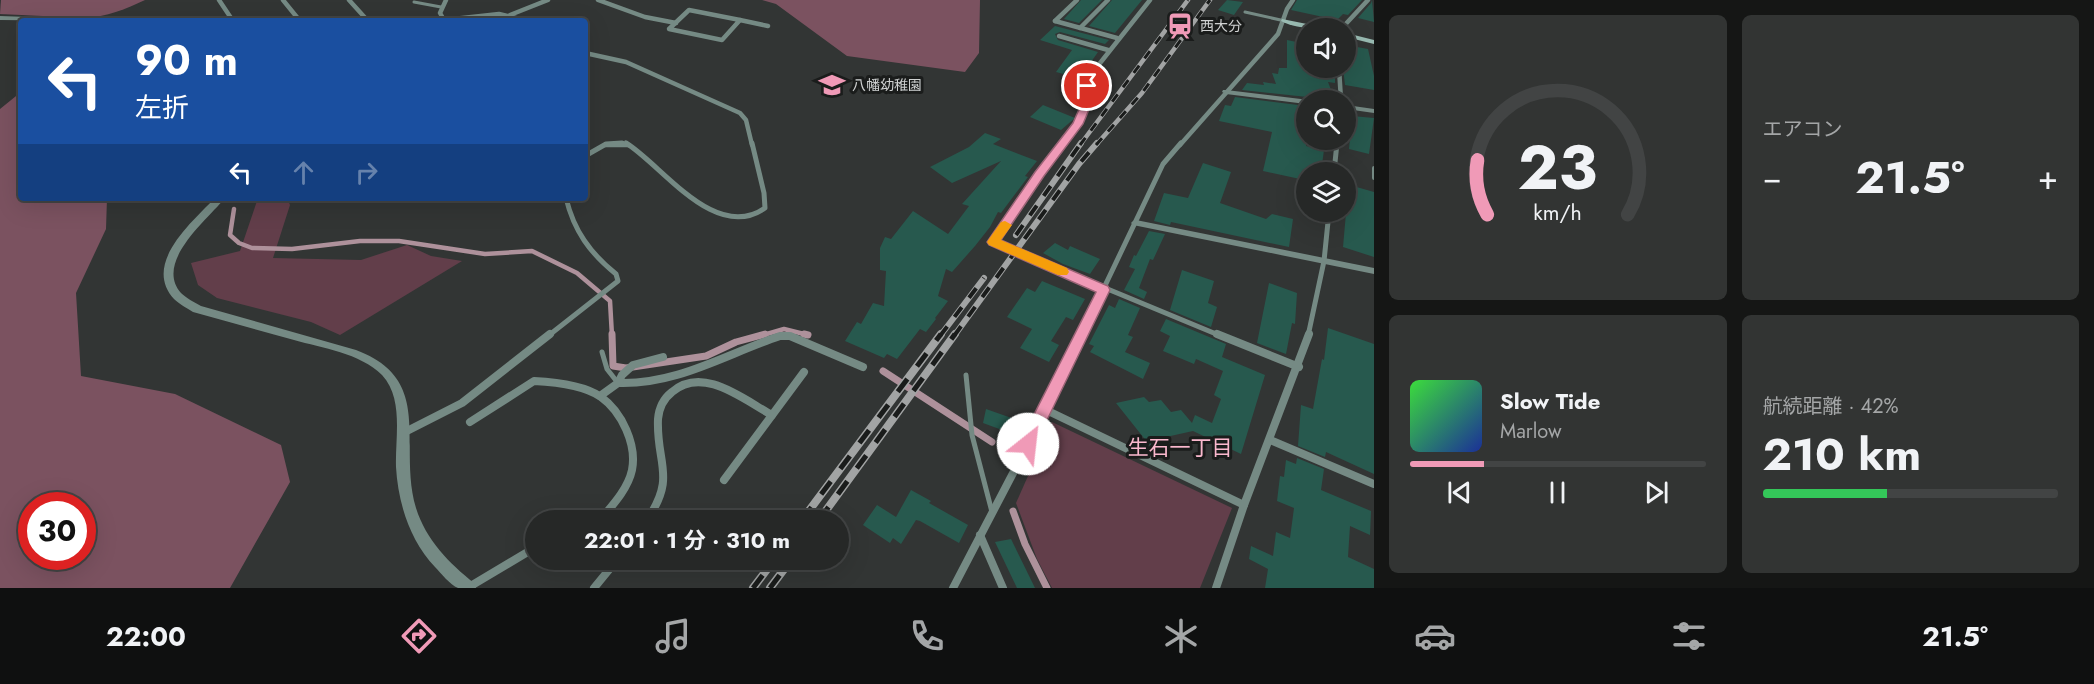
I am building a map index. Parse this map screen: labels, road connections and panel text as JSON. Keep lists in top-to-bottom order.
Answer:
{
  "districts": ["生石一丁目"],
  "places": {
    "station": ["西大分"],
    "school or university": ["八幡幼稚園"]
  },
  "page": {
    "tile": [
      "エアコン",
      ["航続距離 · 42%", "210 km"]
    ],
    "turn": ["90 m", "左折"],
    "heat": ["−", "21.5°", "+"],
    "song": ["Slow Tide", "Marlow"],
    "limit": "30",
    "trip": "22:01 · 1 分 · 310 m",
    "tabs": ["22:00", "21.5°"],
    "gauge": ["23", "km/h"]
  }
}
